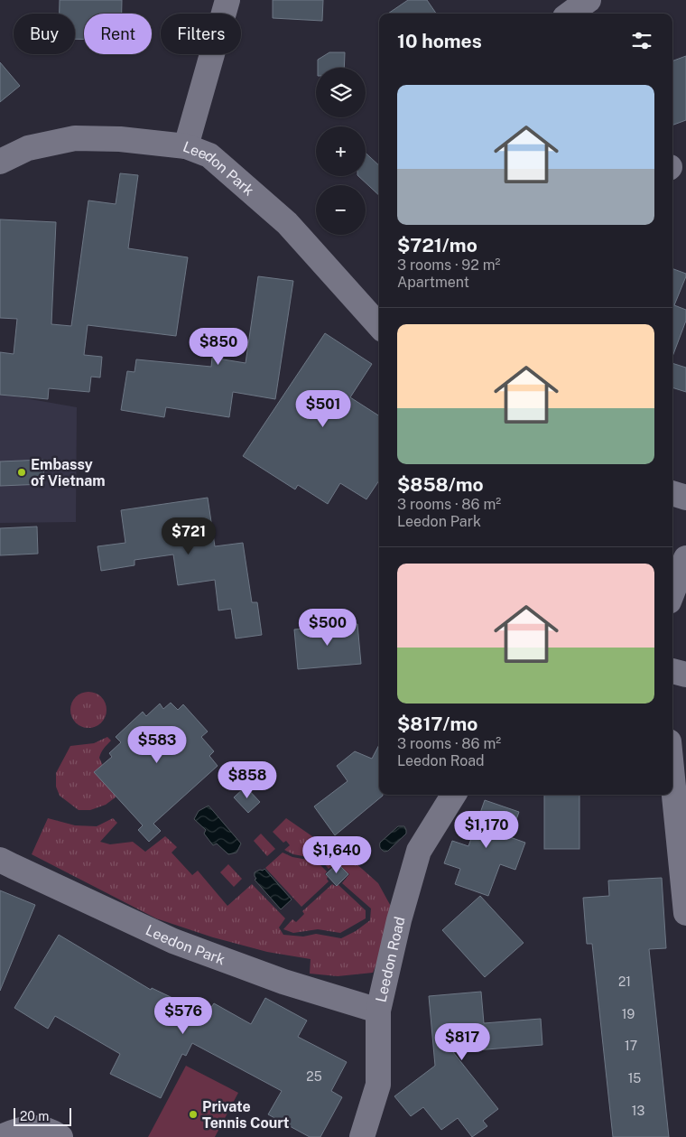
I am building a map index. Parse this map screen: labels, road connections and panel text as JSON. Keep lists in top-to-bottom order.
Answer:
{
  "streets": {
    "street": ["Leedon Park", "Leedon Road"]
  },
  "crossings": [
    ["Leedon Park", "Leedon Road"]
  ],
  "places": ["Embassy of Vietnam", "Private Tennis Court"],
  "house_numbers": [
    "21",
    "19",
    "17",
    "25",
    "15",
    "13"
  ],
  "scale_bar": "20 m",
  "page": {
    "chip": ["Buy", "Rent", "Filters"],
    "heading": "10 homes",
    "map_buttons": ["+", "−"],
    "list": [
      {
        "name": "$721/mo",
        "note": "3 rooms · 92 m² · Apartment"
      },
      {
        "name": "$858/mo",
        "note": "3 rooms · 86 m² · Leedon Park"
      },
      {
        "name": "$817/mo",
        "note": "3 rooms · 86 m² · Leedon Road"
      }
    ],
    "price": [
      "$850",
      "$501",
      "$721",
      "$500",
      "$583",
      "$858",
      "$1,170",
      "$1,640",
      "$576",
      "$817"
    ],
    "scale": "20 m"
  }
}
